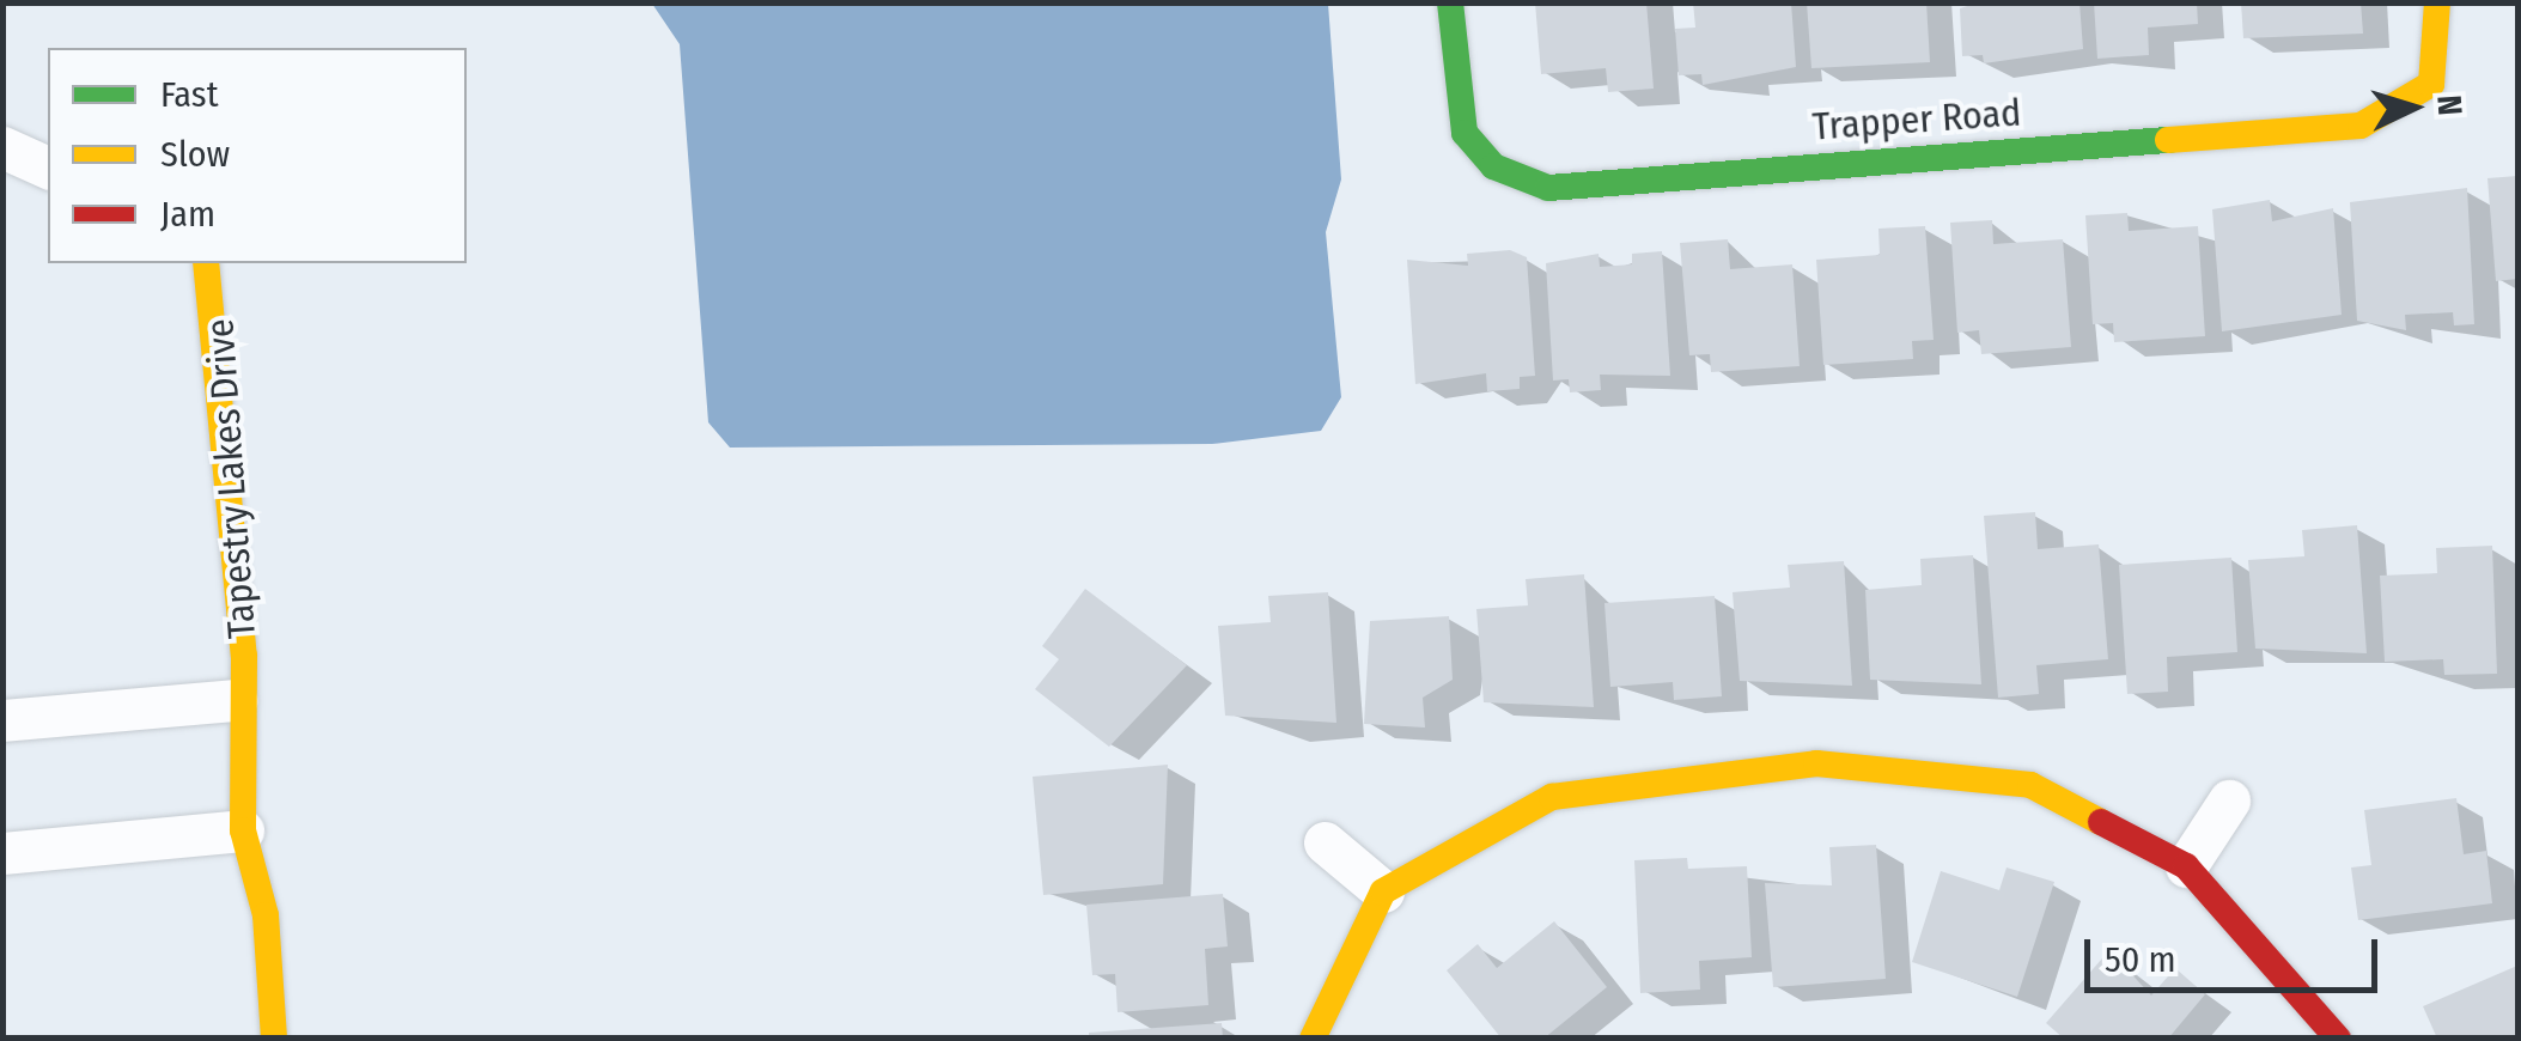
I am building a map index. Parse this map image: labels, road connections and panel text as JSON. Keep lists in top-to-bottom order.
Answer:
{
  "streets": {
    "street": ["Trapper Road", "Tapestry Lakes Drive"]
  },
  "legend": ["Fast", "Slow", "Jam"],
  "scale_bar": "50 m",
  "north": "right"
}
